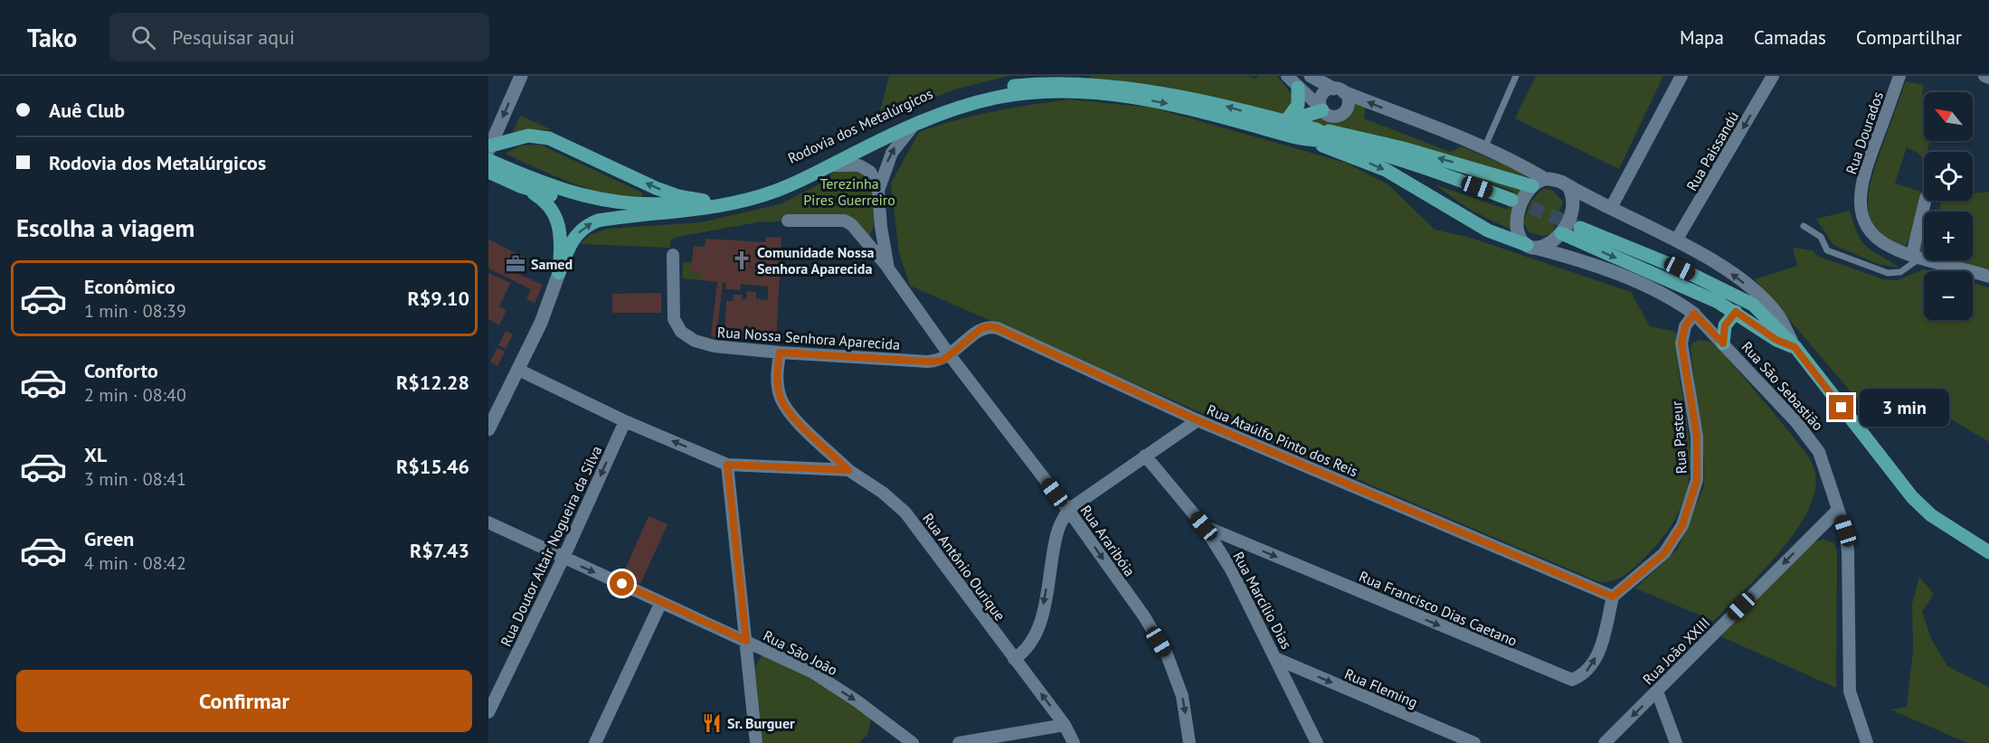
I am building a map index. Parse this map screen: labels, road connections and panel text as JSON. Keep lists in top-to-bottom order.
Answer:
{
  "streets": {
    "main road": ["Rodovia dos Metalúrgicos"],
    "street": [
      "Rua Dourados",
      "Rua Paissandú",
      "Rua Nossa Senhora Aparecida",
      "Rua São Sebastião",
      "Rua Pasteur",
      "Rua Ataúlfo Pinto dos Reis",
      "Rua Araribóia",
      "Rua Doutor Altair Nogueira da Silva",
      "Rua Antônio Ourique",
      "Rua Marcílio Dias",
      "Rua Francisco Dias Caetano",
      "Rua João XXIII",
      "Rua São João",
      "Rua Fleming"
    ]
  },
  "crossings": [
    ["Rua Nossa Senhora Aparecida", "Rua Ataúlfo Pinto dos Reis"],
    ["Rua Nossa Senhora Aparecida", "Rua Araribóia"],
    ["Rua Nossa Senhora Aparecida", "Rua Antônio Ourique"],
    ["Rua São Sebastião", "Rua Pasteur"],
    ["Rua São Sebastião", "Rua João XXIII"],
    ["Rua Pasteur", "Rua Ataúlfo Pinto dos Reis"],
    ["Rua Pasteur", "Rua Francisco Dias Caetano"],
    ["Rua Ataúlfo Pinto dos Reis", "Rua Araribóia"],
    ["Rua Ataúlfo Pinto dos Reis", "Rua Francisco Dias Caetano"],
    ["Rua Doutor Altair Nogueira da Silva", "Rua São João"],
    ["Rua Marcílio Dias", "Rua Francisco Dias Caetano"],
    ["Rua Marcílio Dias", "Rua Fleming"]
  ],
  "one_way": [
    "Rua Doutor Altair Nogueira da Silva",
    "Rua Francisco Dias Caetano",
    "Rua João XXIII",
    "Rua São João",
    "Rua Fleming"
  ],
  "parks": ["Terezinha Pires Guerreiro"],
  "places": {
    "church": ["Comunidade Nossa Senhora Aparecida"],
    "office": ["Samed"],
    "restaurant": ["Sr. Burguer"]
  },
  "north": "top left",
  "page": {
    "header": "Tako",
    "search": "Pesquisar aqui",
    "nav": ["Mapa", "Camadas", "Compartilhar"],
    "banner": ["Auê Club", "Rodovia dos Metalúrgicos"],
    "map_buttons": ["+", "−"],
    "heading": "Escolha a viagem",
    "list": [
      {
        "name": "Econômico",
        "note": "1 min · 08:39",
        "value": "R$9.10"
      },
      {
        "name": "Conforto",
        "note": "2 min · 08:40",
        "value": "R$12.28"
      },
      {
        "name": "XL",
        "note": "3 min · 08:41",
        "value": "R$15.46"
      },
      {
        "name": "Green",
        "note": "4 min · 08:42",
        "value": "R$7.43"
      }
    ],
    "bubble": "3 min",
    "buttons": "Confirmar"
  }
}
